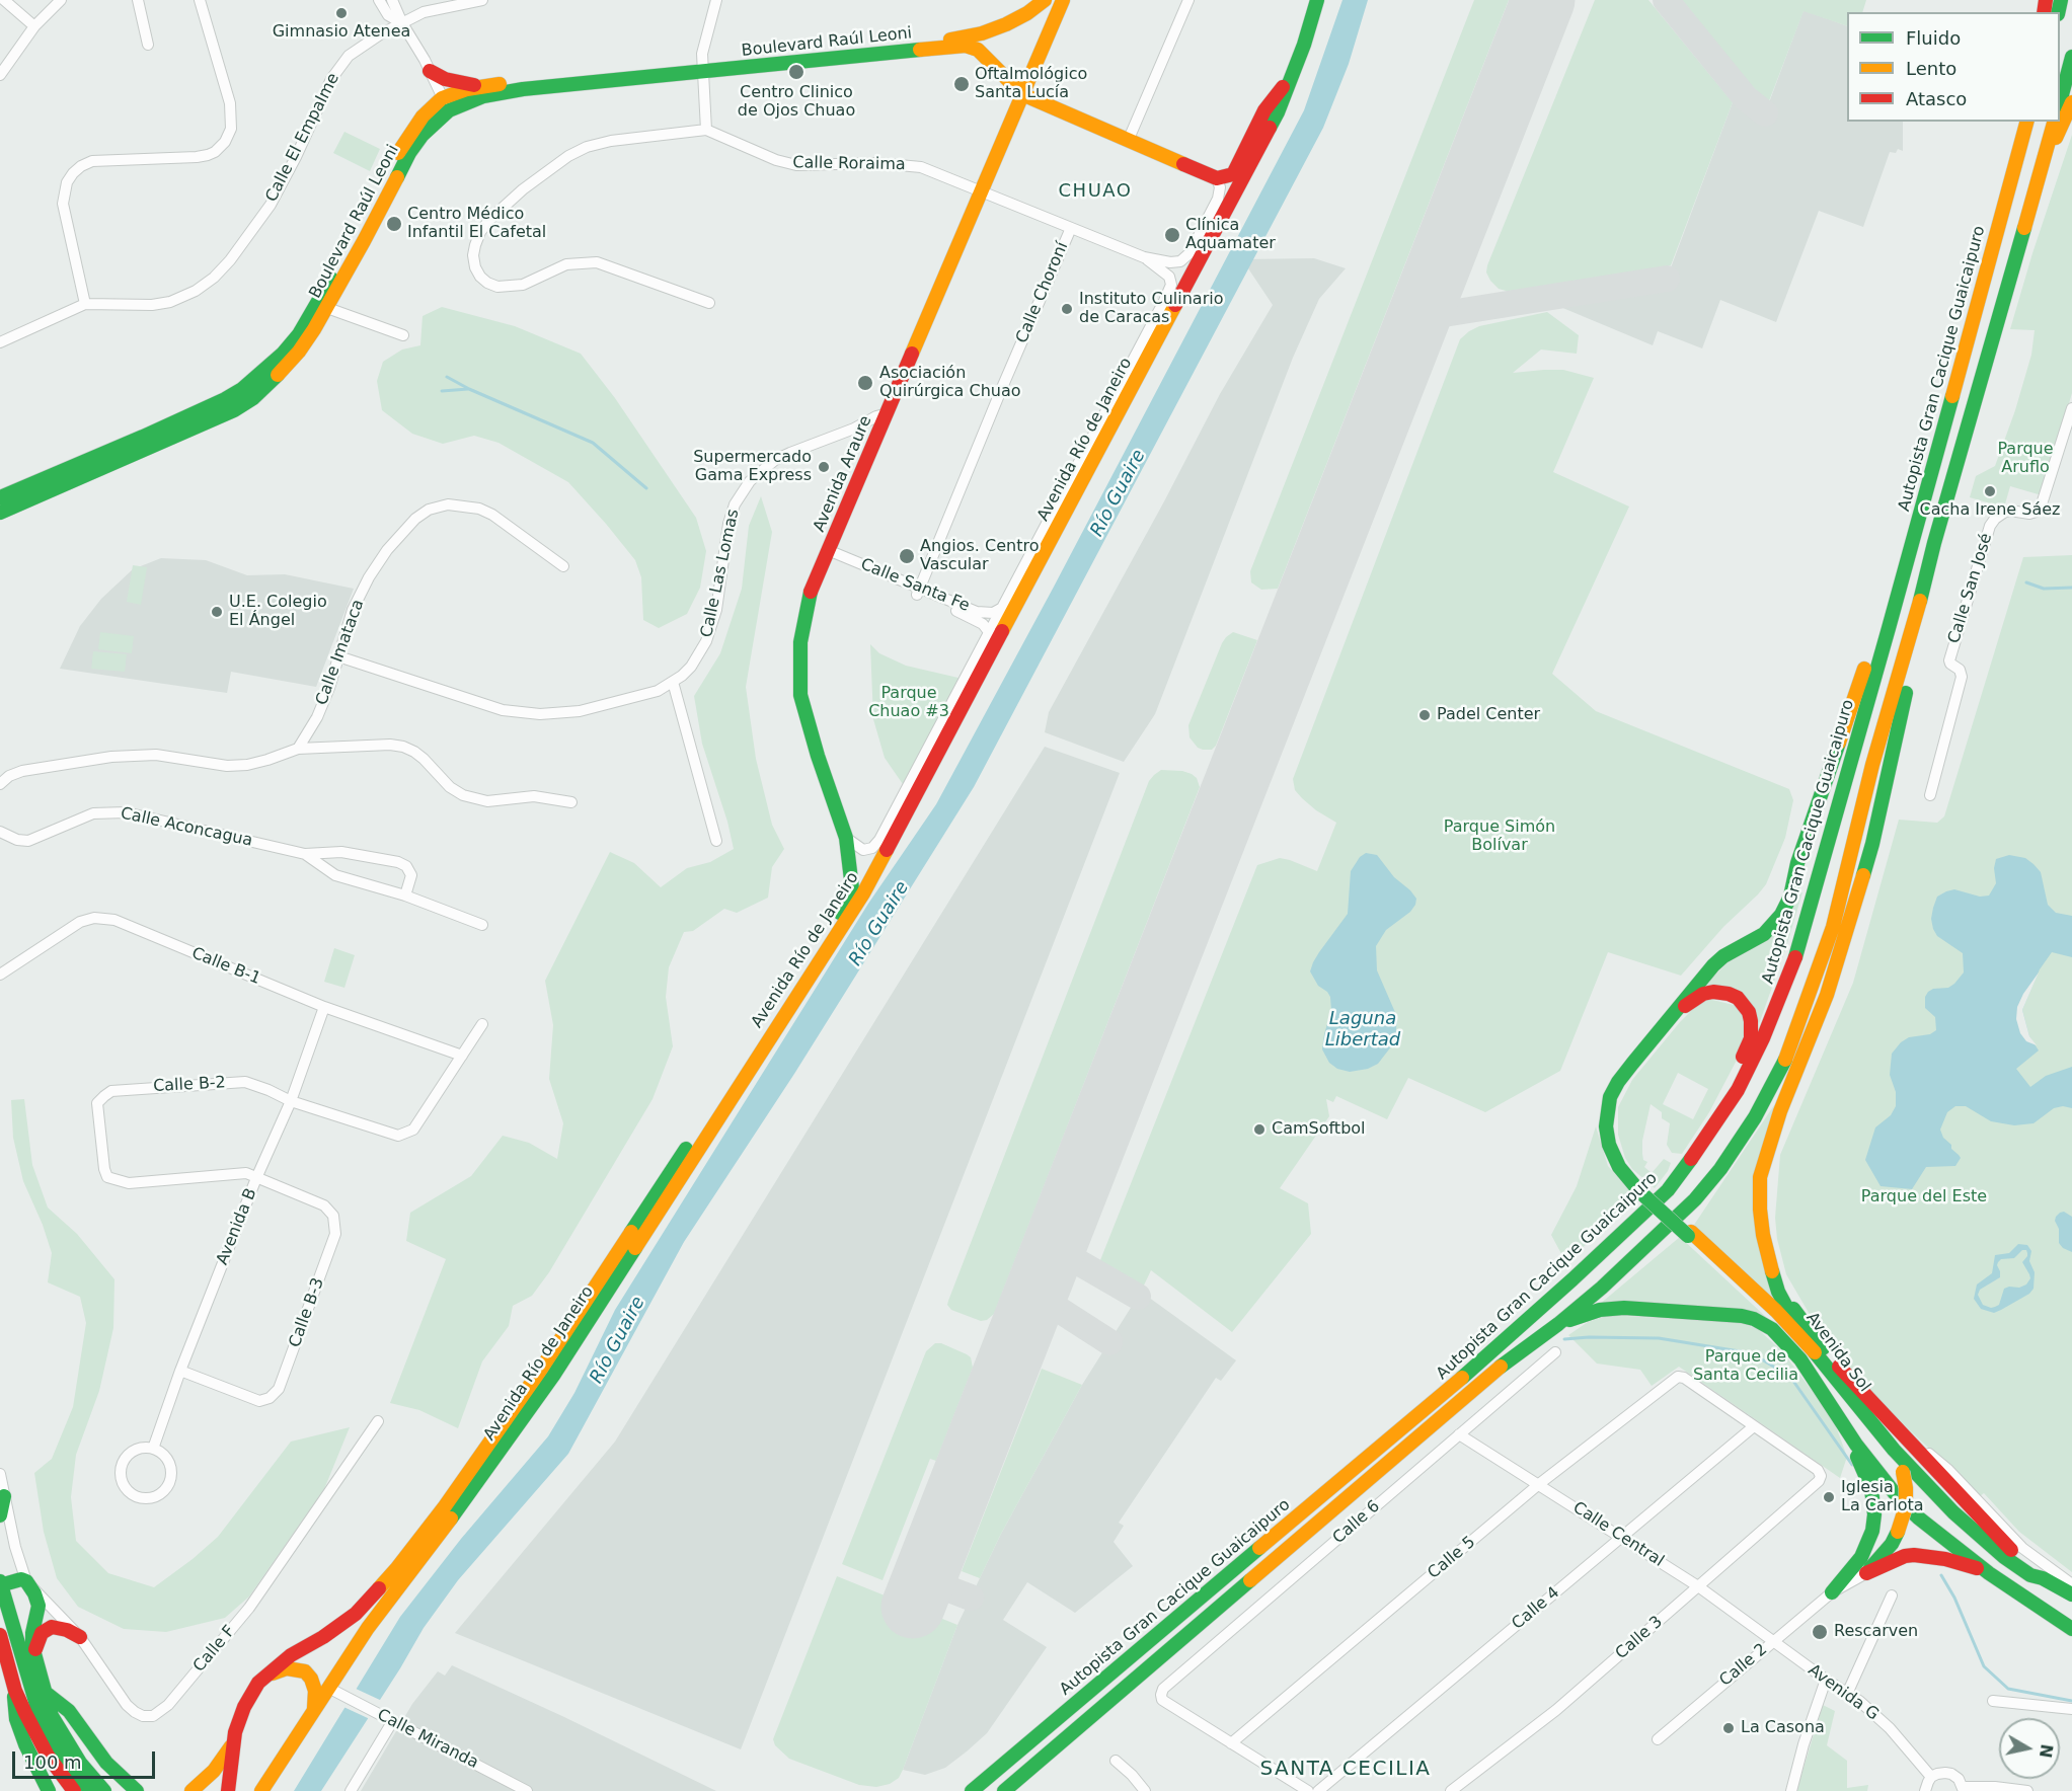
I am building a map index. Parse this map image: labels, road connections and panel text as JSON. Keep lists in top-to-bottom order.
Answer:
{
  "streets": {
    "main road": [
      "Boulevard Raúl Leoni",
      "Autopista Gran Cacique Guaicaipuro",
      "Avenida Río de Janeiro",
      "Avenida Araure",
      "Avenida Sol"
    ],
    "street": [
      "Calle El Empalme",
      "Calle Roraima",
      "Calle Choroní",
      "Calle Las Lomas",
      "Calle Santa Fe",
      "Calle San José",
      "Calle Imataca",
      "Calle Aconcagua",
      "Calle B-1",
      "Calle B-2",
      "Avenida B",
      "Calle B-3",
      "Calle 6",
      "Calle Central",
      "Calle 5",
      "Calle 4",
      "Calle 3",
      "Calle F",
      "Calle 2",
      "Avenida G",
      "Calle Miranda"
    ]
  },
  "crossings": [
    ["Boulevard Raúl Leoni", "Avenida Araure"],
    ["Calle Roraima", "Calle Choroní"],
    ["Calle Roraima", "Avenida Río de Janeiro"],
    ["Calle Roraima", "Avenida Araure"],
    ["Calle Choroní", "Calle Santa Fe"],
    ["Avenida Río de Janeiro", "Avenida Araure"],
    ["Avenida Río de Janeiro", "Calle Santa Fe"],
    ["Avenida Río de Janeiro", "Calle Miranda"],
    ["Avenida Araure", "Calle Las Lomas"],
    ["Avenida Araure", "Calle Santa Fe"],
    ["Calle Las Lomas", "Calle Imataca"],
    ["Calle B-1", "Calle B-2"],
    ["Calle B-1", "Avenida B"],
    ["Calle B-2", "Avenida B"],
    ["Calle B-2", "Calle B-3"],
    ["Avenida B", "Calle B-3"],
    ["Calle 6", "Calle Central"],
    ["Calle 6", "Calle 5"],
    ["Calle Central", "Calle 5"],
    ["Calle Central", "Calle 4"],
    ["Calle Central", "Calle 3"],
    ["Calle Central", "Calle 2"],
    ["Calle Central", "Avenida G"],
    ["Calle 5", "Calle 4"],
    ["Calle 5", "Calle 3"],
    ["Calle 4", "Calle 3"],
    ["Calle 2", "Avenida G"]
  ],
  "districts": ["CHUAO", "SANTA CECILIA"],
  "water": ["Río Guaire", "Laguna Libertad"],
  "parks": [
    "Parque Aruflo",
    "Parque Chuao #3",
    "Parque Simón Bolívar",
    "Parque del Este",
    "Parque de Santa Cecilia"
  ],
  "places": [
    "Gimnasio Atenea",
    "Centro Clinico de Ojos Chuao",
    "Oftalmológico Santa Lucía",
    "Centro Médico Infantil El Cafetal",
    "Clínica Aquamater",
    "Instituto Culinario de Caracas",
    "Asociación Quirúrgica Chuao",
    "Supermercado Gama Express",
    "Cacha Irene Sáez",
    "Angios. Centro Vascular",
    "U.E. Colegio El Ángel",
    "Padel Center",
    "CamSoftbol",
    "Iglesia La Carlota",
    "Rescarven",
    "La Casona"
  ],
  "legend": ["Fluido", "Lento", "Atasco"],
  "scale_bar": "100 m",
  "north": "right"
}
